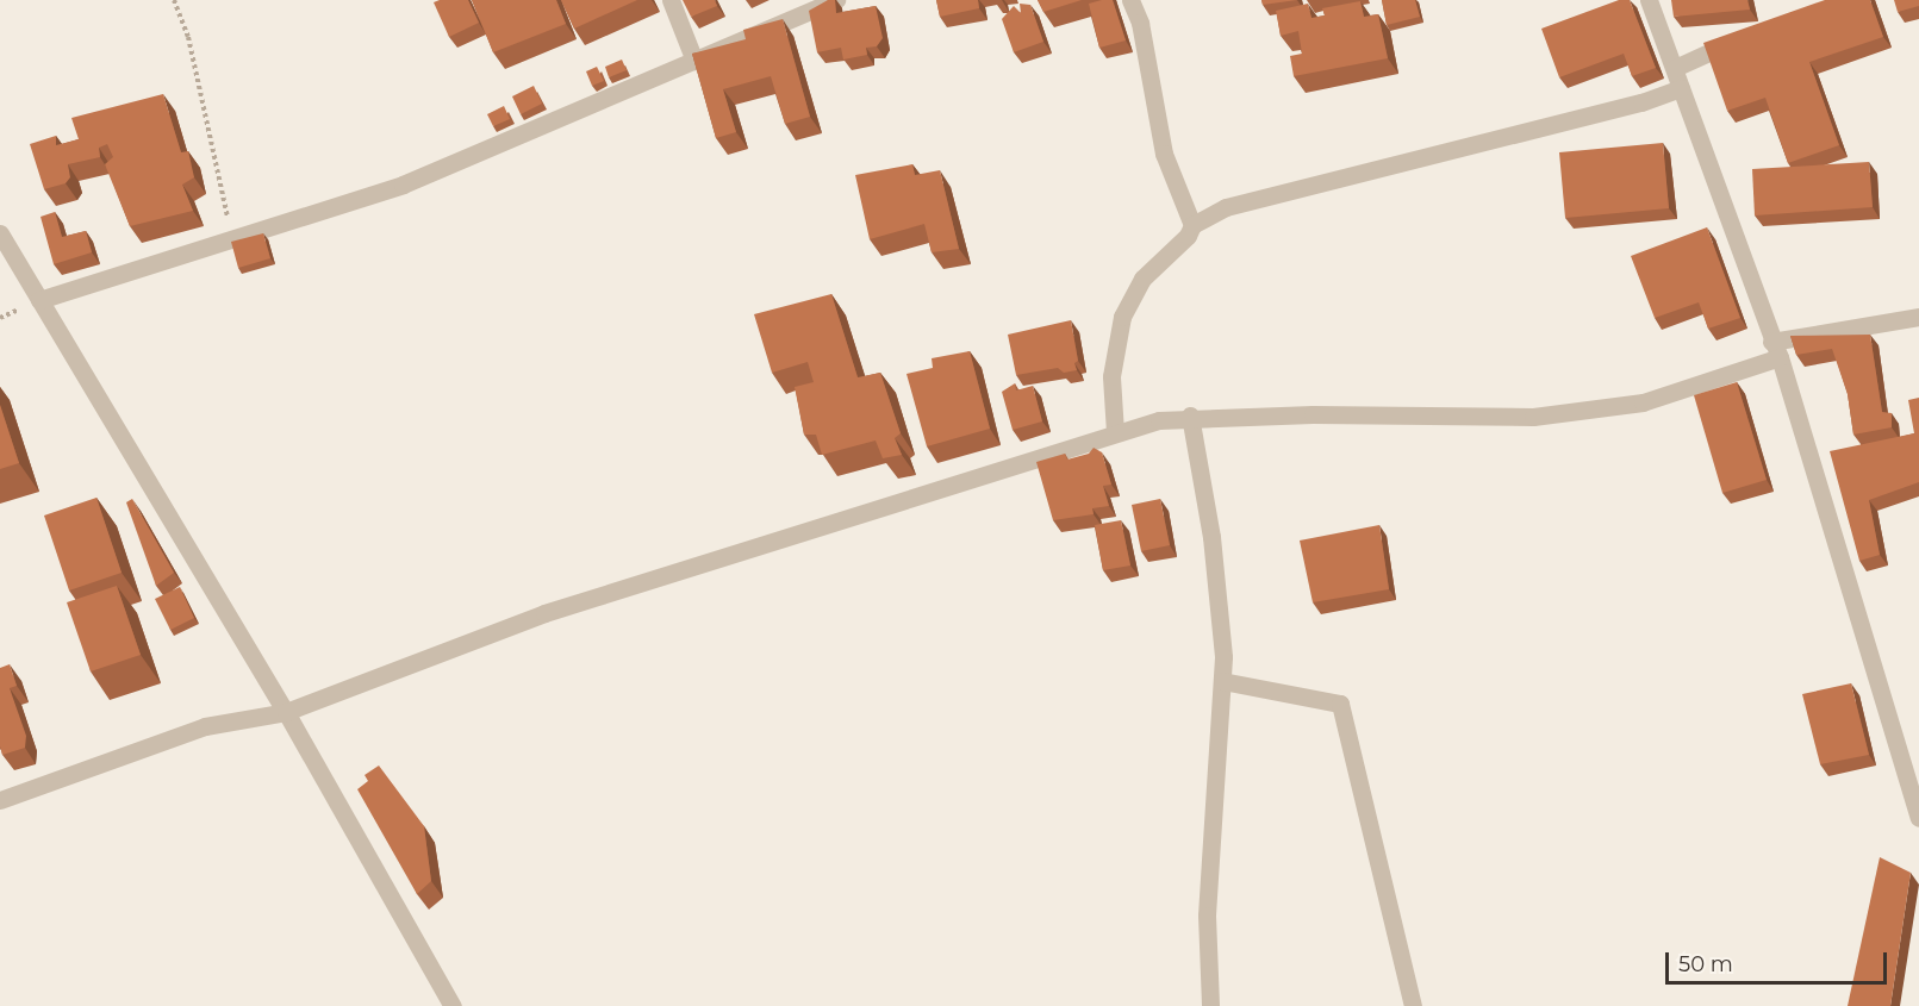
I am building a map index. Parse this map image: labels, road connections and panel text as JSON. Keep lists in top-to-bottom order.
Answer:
{
  "scale_bar": "50 m"
}
